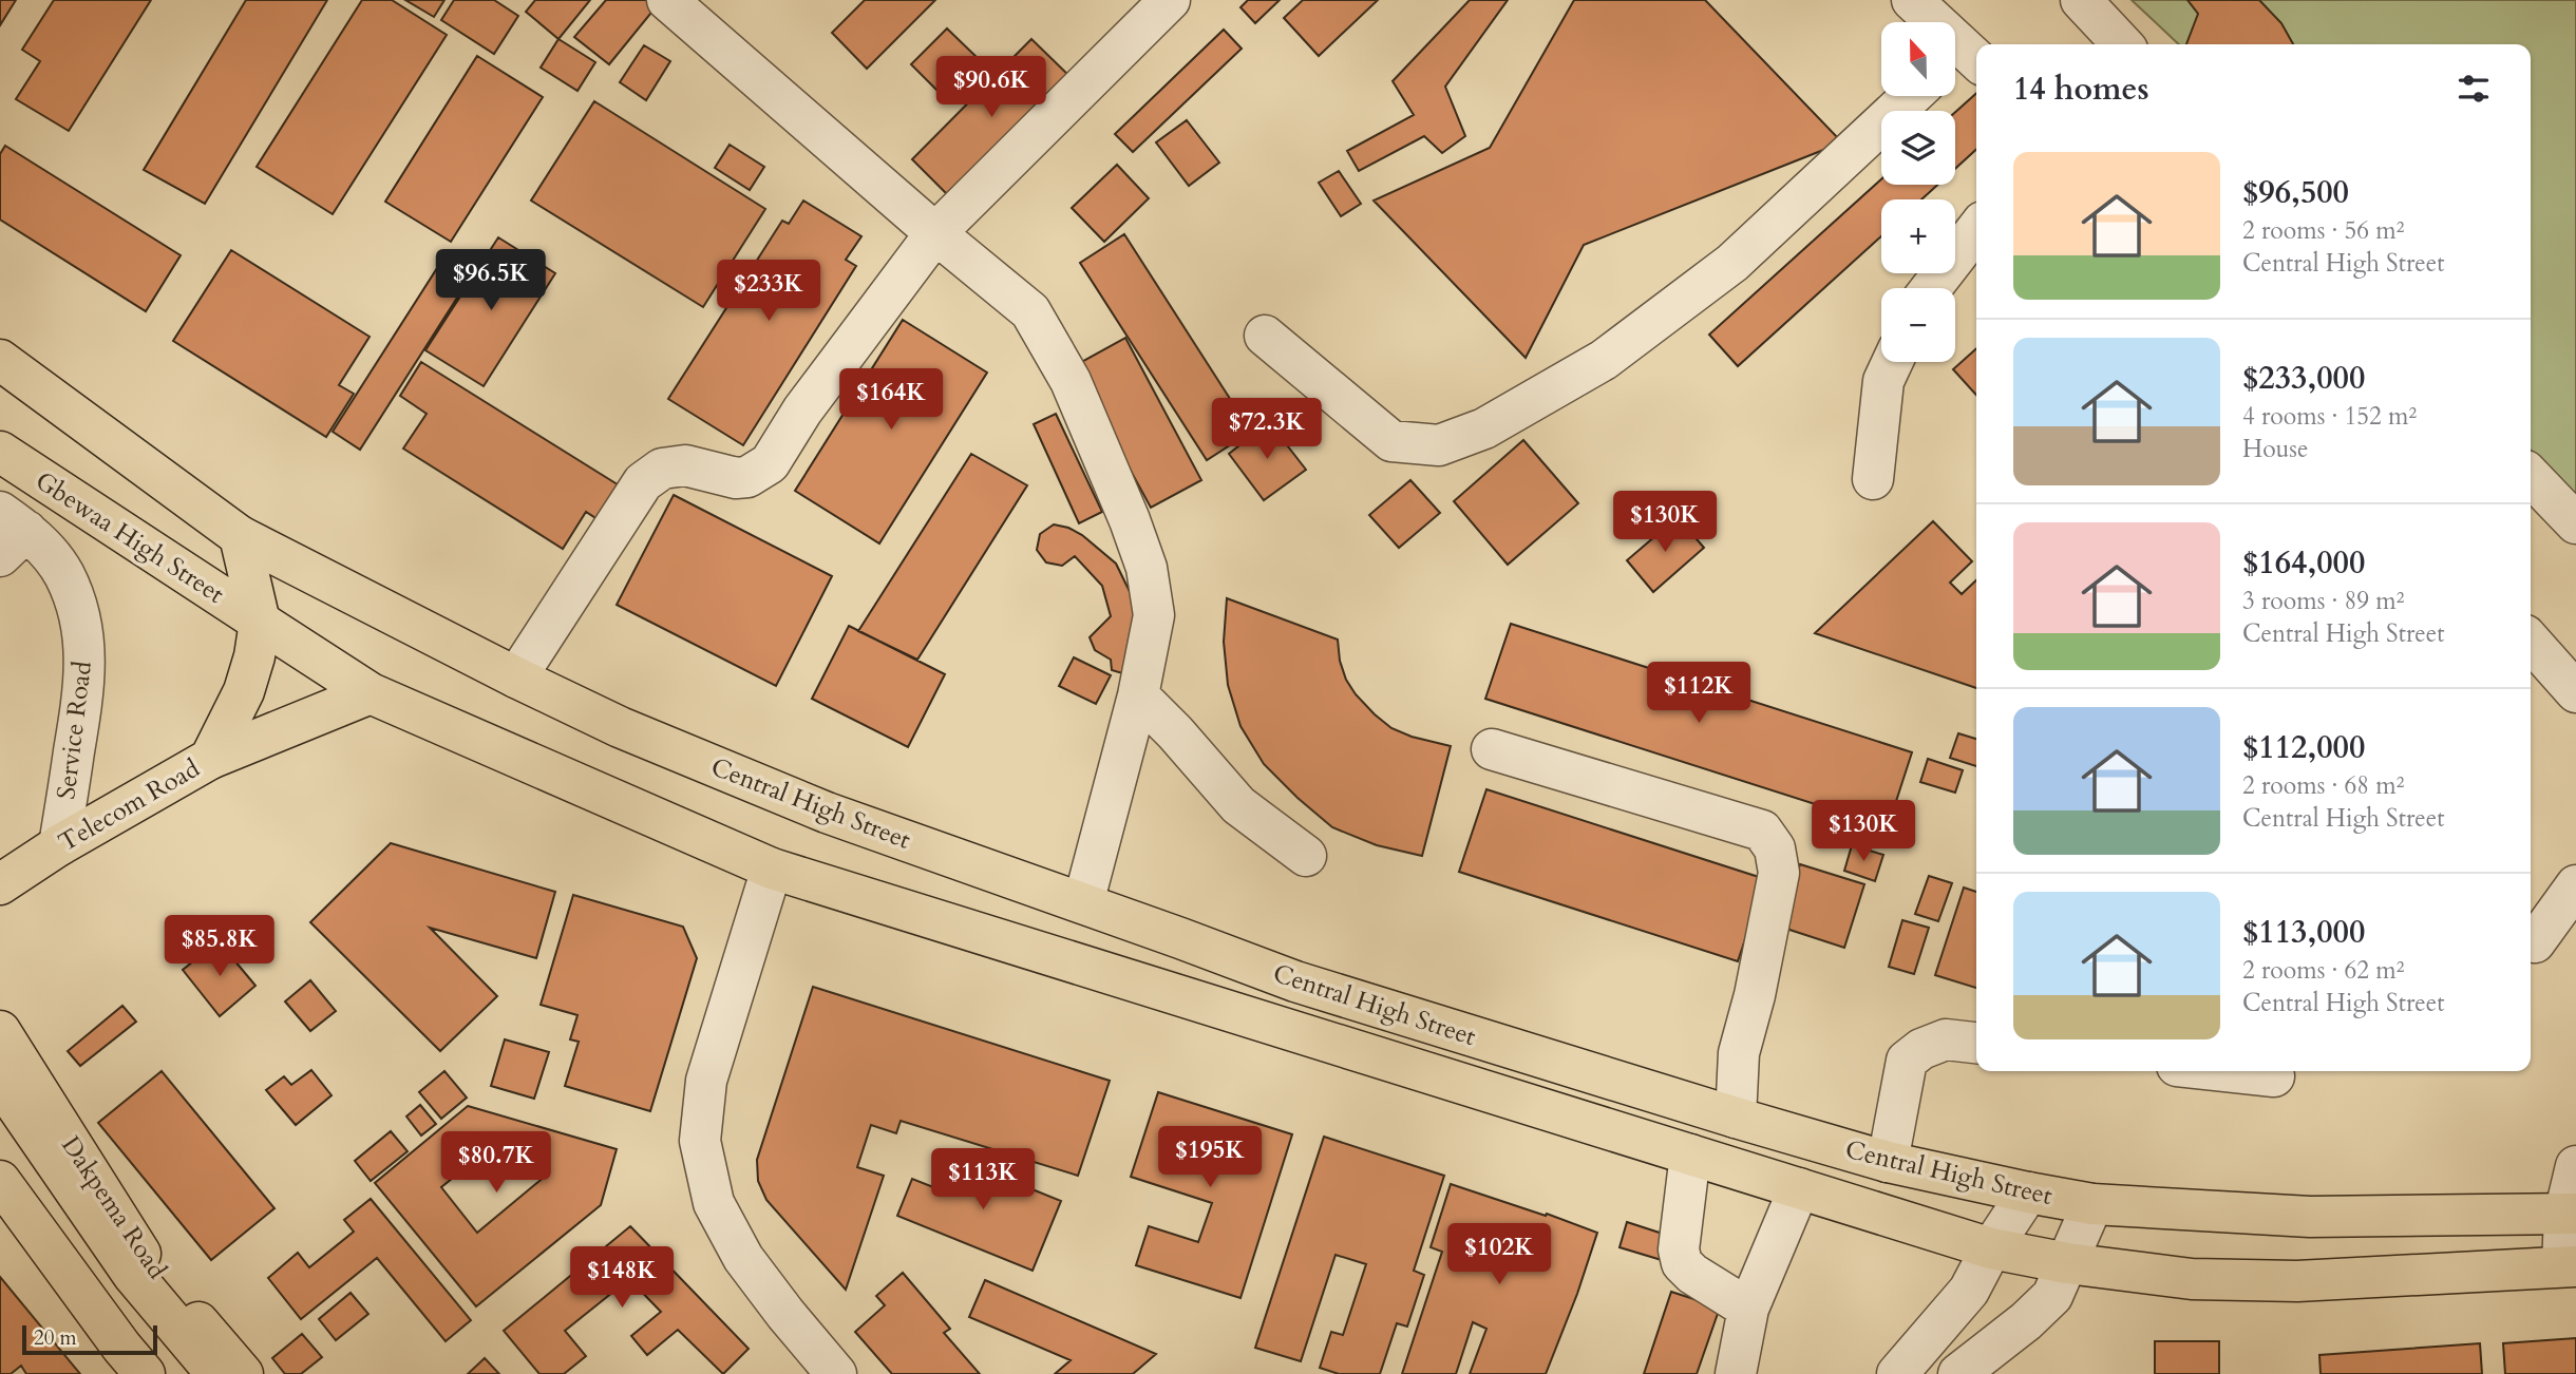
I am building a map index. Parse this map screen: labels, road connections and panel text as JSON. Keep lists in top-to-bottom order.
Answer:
{
  "streets": {
    "main road": [
      "Gbewaa High Street",
      "Central High Street",
      "Telecom Road",
      "Dakpema Road"
    ],
    "street": ["Service Road"]
  },
  "crossings": [
    ["Gbewaa High Street", "Central High Street"],
    ["Gbewaa High Street", "Telecom Road"],
    ["Service Road", "Telecom Road"],
    ["Central High Street", "Telecom Road"]
  ],
  "scale_bar": "20 m",
  "north": "top",
  "page": {
    "map_buttons": ["+", "−"],
    "heading": "14 homes",
    "price": [
      "$90.6K",
      "$96.5K",
      "$233K",
      "$164K",
      "$72.3K",
      "$130K",
      "$112K",
      "$130K",
      "$85.8K",
      "$195K",
      "$80.7K",
      "$113K",
      "$102K",
      "$148K"
    ],
    "list": [
      {
        "name": "$96,500",
        "note": "2 rooms · 56 m² · Central High Street"
      },
      {
        "name": "$233,000",
        "note": "4 rooms · 152 m² · House"
      },
      {
        "name": "$164,000",
        "note": "3 rooms · 89 m² · Central High Street"
      },
      {
        "name": "$112,000",
        "note": "2 rooms · 68 m² · Central High Street"
      },
      {
        "name": "$113,000",
        "note": "2 rooms · 62 m² · Central High Street"
      }
    ],
    "scale": "20 m"
  }
}
